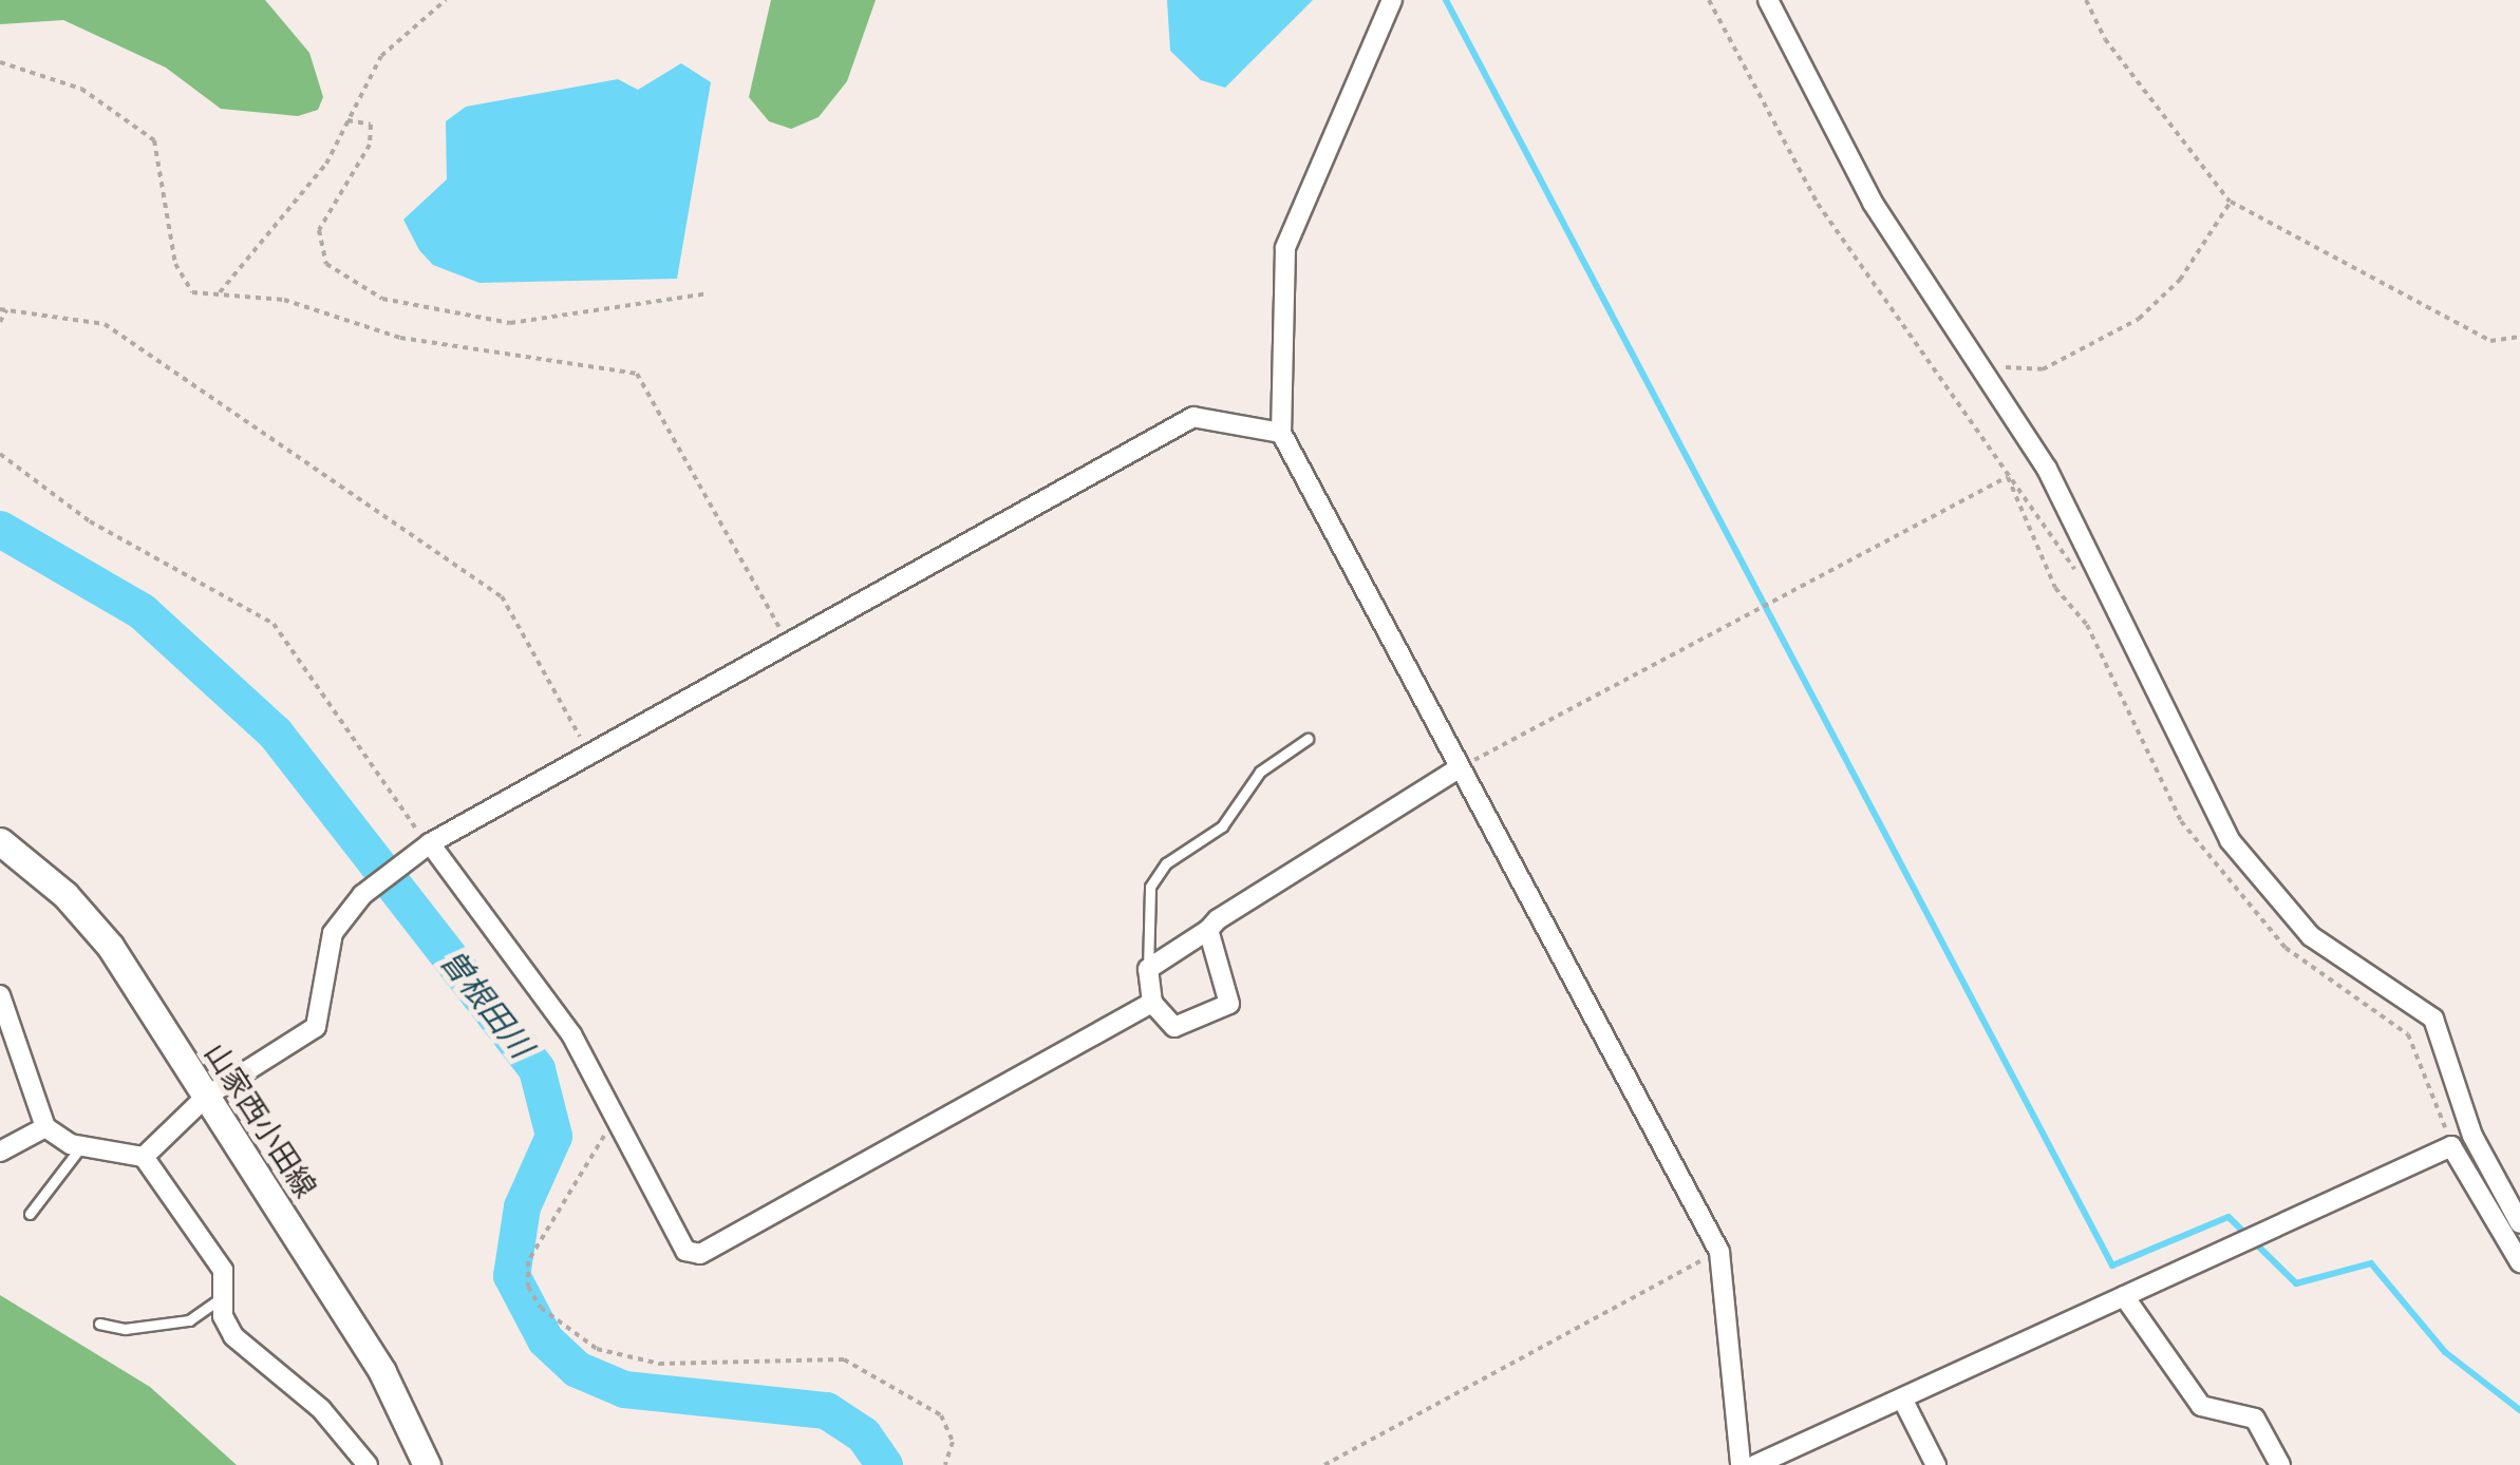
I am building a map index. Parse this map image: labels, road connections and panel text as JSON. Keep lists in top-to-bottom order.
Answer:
{
  "streets": {
    "main road": ["山家西小田線"]
  },
  "water": ["曽根田川"]
}
